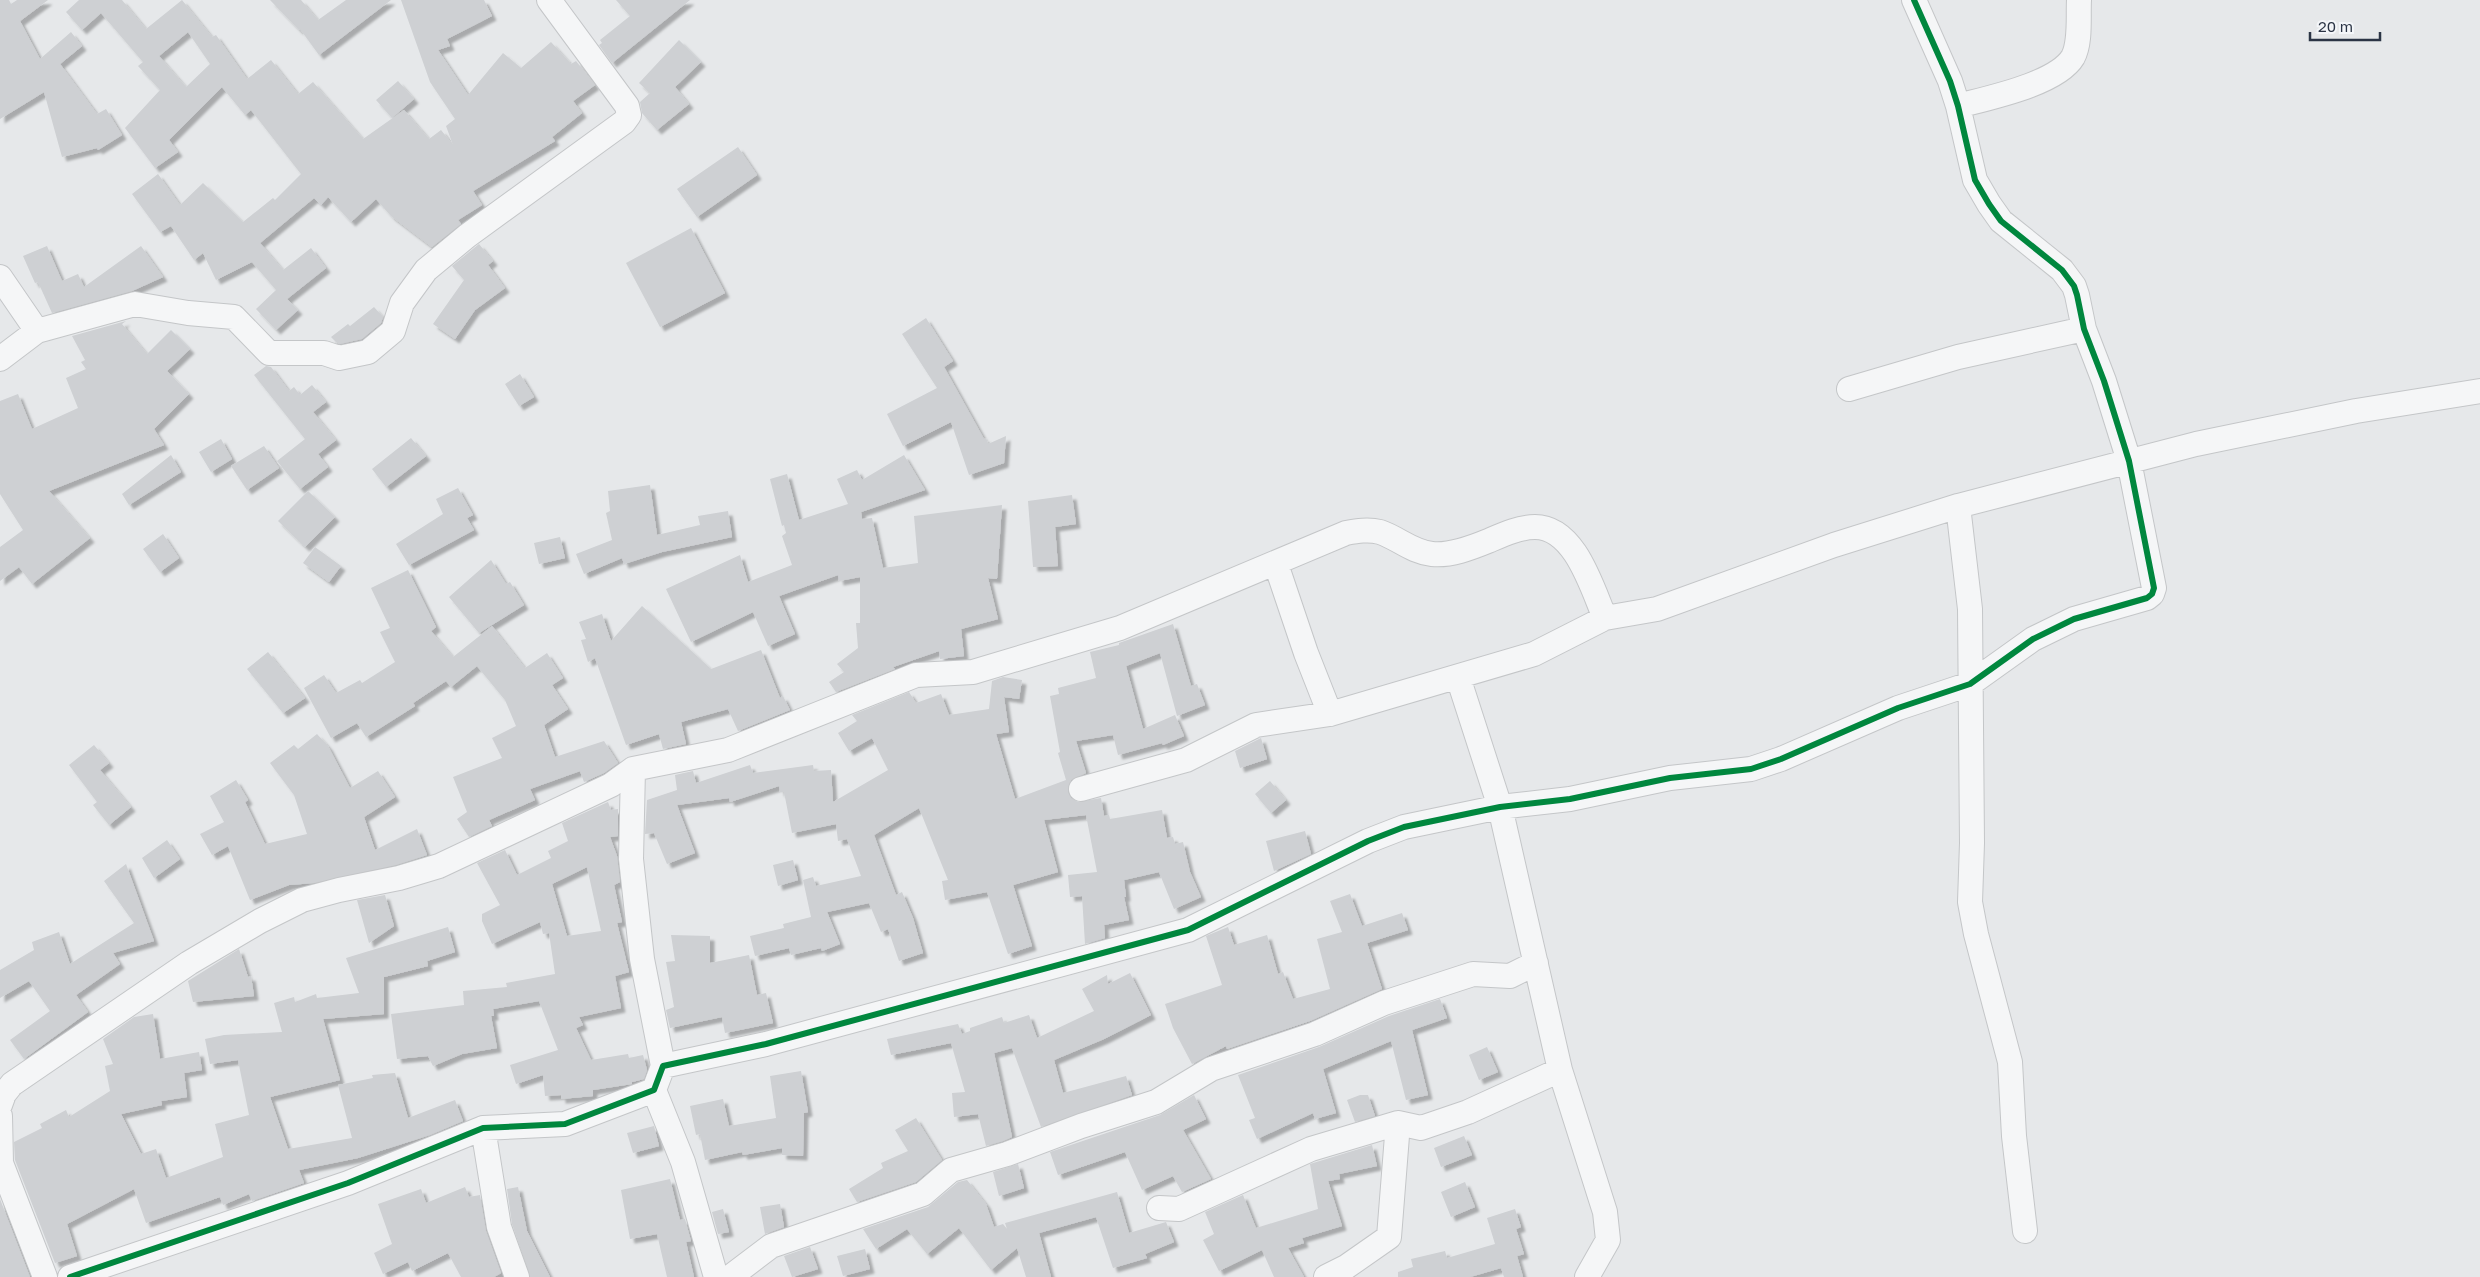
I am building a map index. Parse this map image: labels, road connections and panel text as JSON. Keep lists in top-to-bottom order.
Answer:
{
  "scale_bar": "20 m"
}
